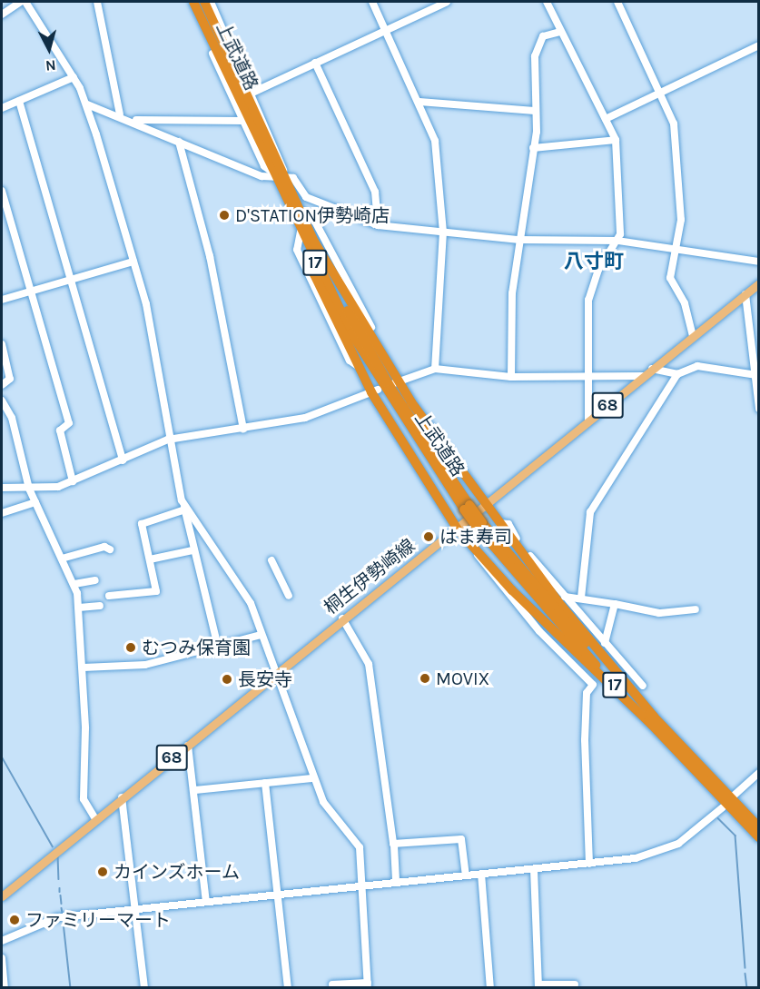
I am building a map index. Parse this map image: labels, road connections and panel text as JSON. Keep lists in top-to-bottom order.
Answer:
{
  "streets": {
    "highway": ["上武道路", "17"],
    "main road": ["68", "桐生伊勢崎線"]
  },
  "districts": ["八寸町"],
  "places": [
    "D'STATION伊勢崎店",
    "はま寿司",
    "むつみ保育園",
    "MOVIX",
    "長安寺",
    "カインズホーム",
    "ファミリーマート"
  ],
  "north": "bottom"
}
